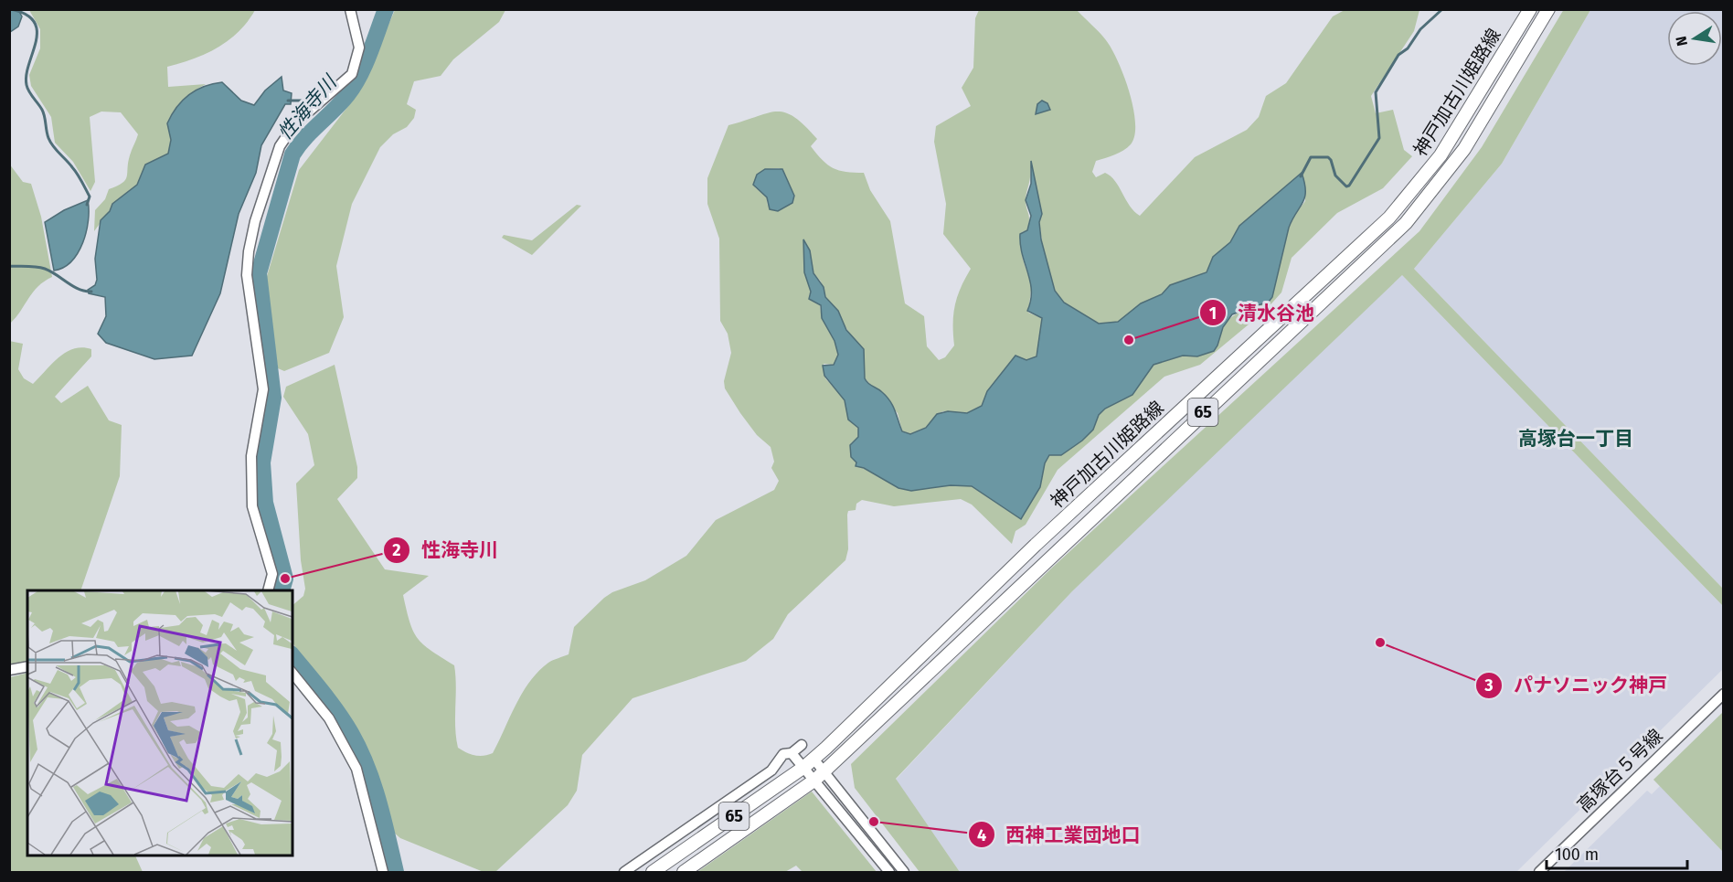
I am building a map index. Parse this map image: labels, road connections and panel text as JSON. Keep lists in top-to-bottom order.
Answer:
{
  "streets": {
    "main road": ["神戸加古川姫路線", "65"],
    "street": ["高塚台５号線"]
  },
  "districts": ["高塚台一丁目"],
  "water": ["性海寺川"],
  "places": [
    "清水谷池",
    "性海寺川",
    "パナソニック神戸",
    "西神工業団地口"
  ],
  "scale_bar": "100 m",
  "north": "left"
}
